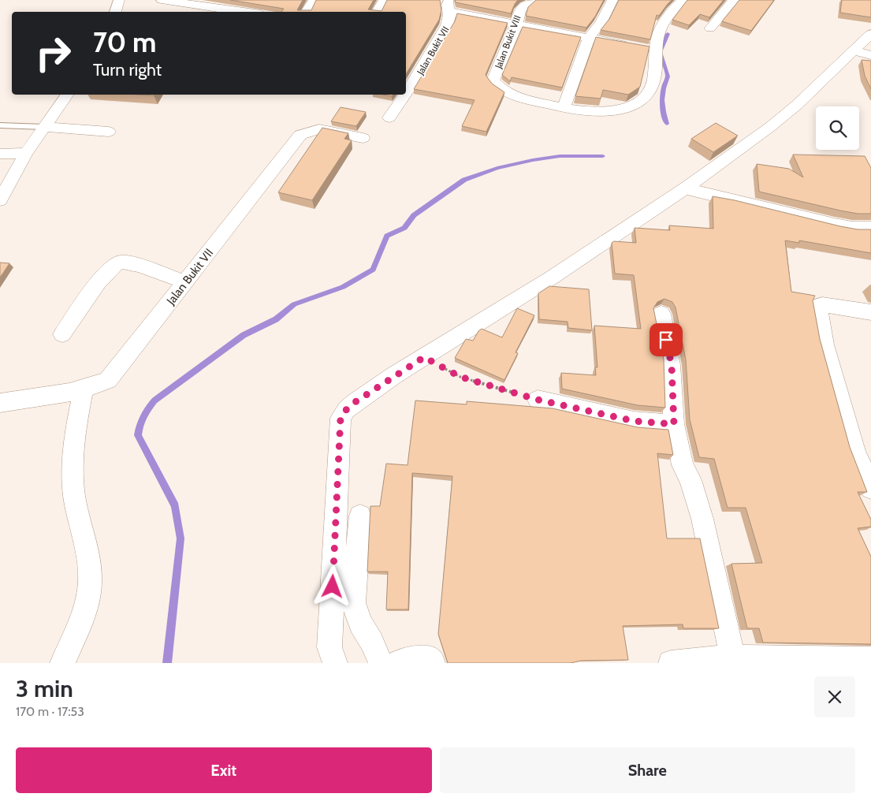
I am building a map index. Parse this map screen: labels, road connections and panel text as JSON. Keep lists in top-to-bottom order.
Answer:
{
  "streets": {
    "street": ["Jalan Bukit VIII", "Jalan Bukit VII"]
  },
  "page": {
    "turn": ["70 m", "Turn right"],
    "heading": ["3 min", "170 m · 17:53"],
    "buttons": ["Exit", "Share"]
  }
}
